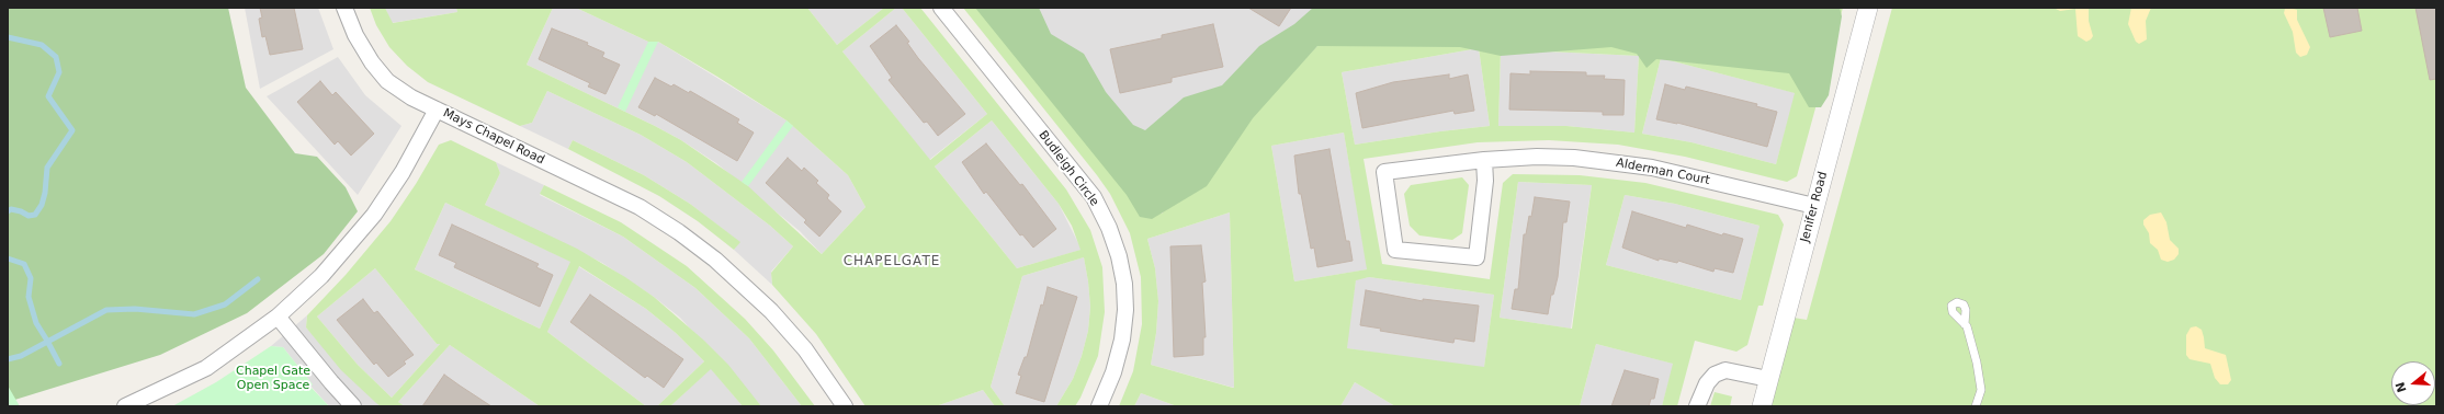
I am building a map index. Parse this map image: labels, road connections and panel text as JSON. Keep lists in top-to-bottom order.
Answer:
{
  "streets": {
    "street": [
      "Mays Chapel Road",
      "Budleigh Circle",
      "Alderman Court",
      "Jenifer Road"
    ]
  },
  "crossings": [
    ["Alderman Court", "Jenifer Road"]
  ],
  "districts": ["CHAPELGATE"],
  "parks": ["Chapel Gate Open Space"],
  "north": "left"
}
